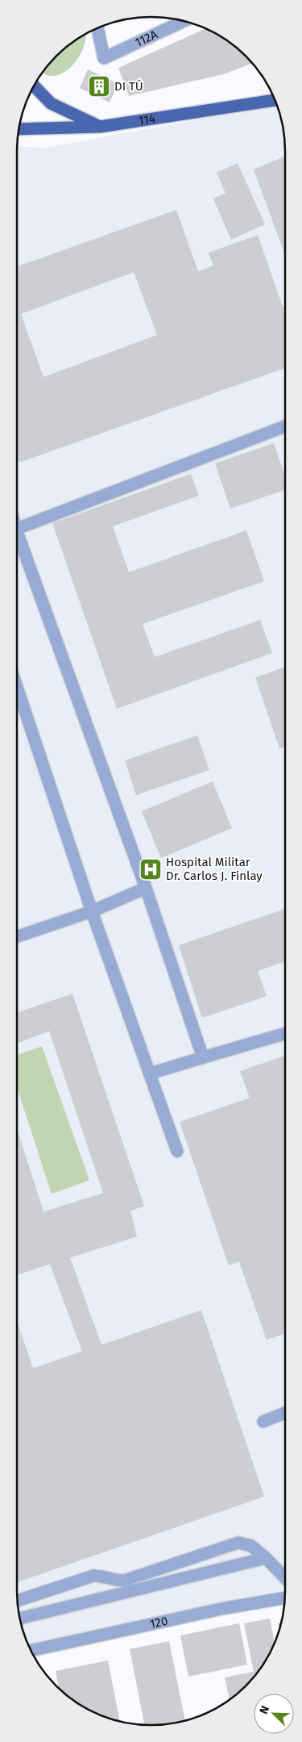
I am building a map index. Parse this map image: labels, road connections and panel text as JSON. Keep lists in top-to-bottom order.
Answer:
{
  "streets": {
    "main road": ["114"],
    "street": ["112A", "120"]
  },
  "places": {
    "building": ["DI TÚ"],
    "hospital": ["Hospital Militar Dr. Carlos J. Finlay"]
  },
  "north": "top left"
}
